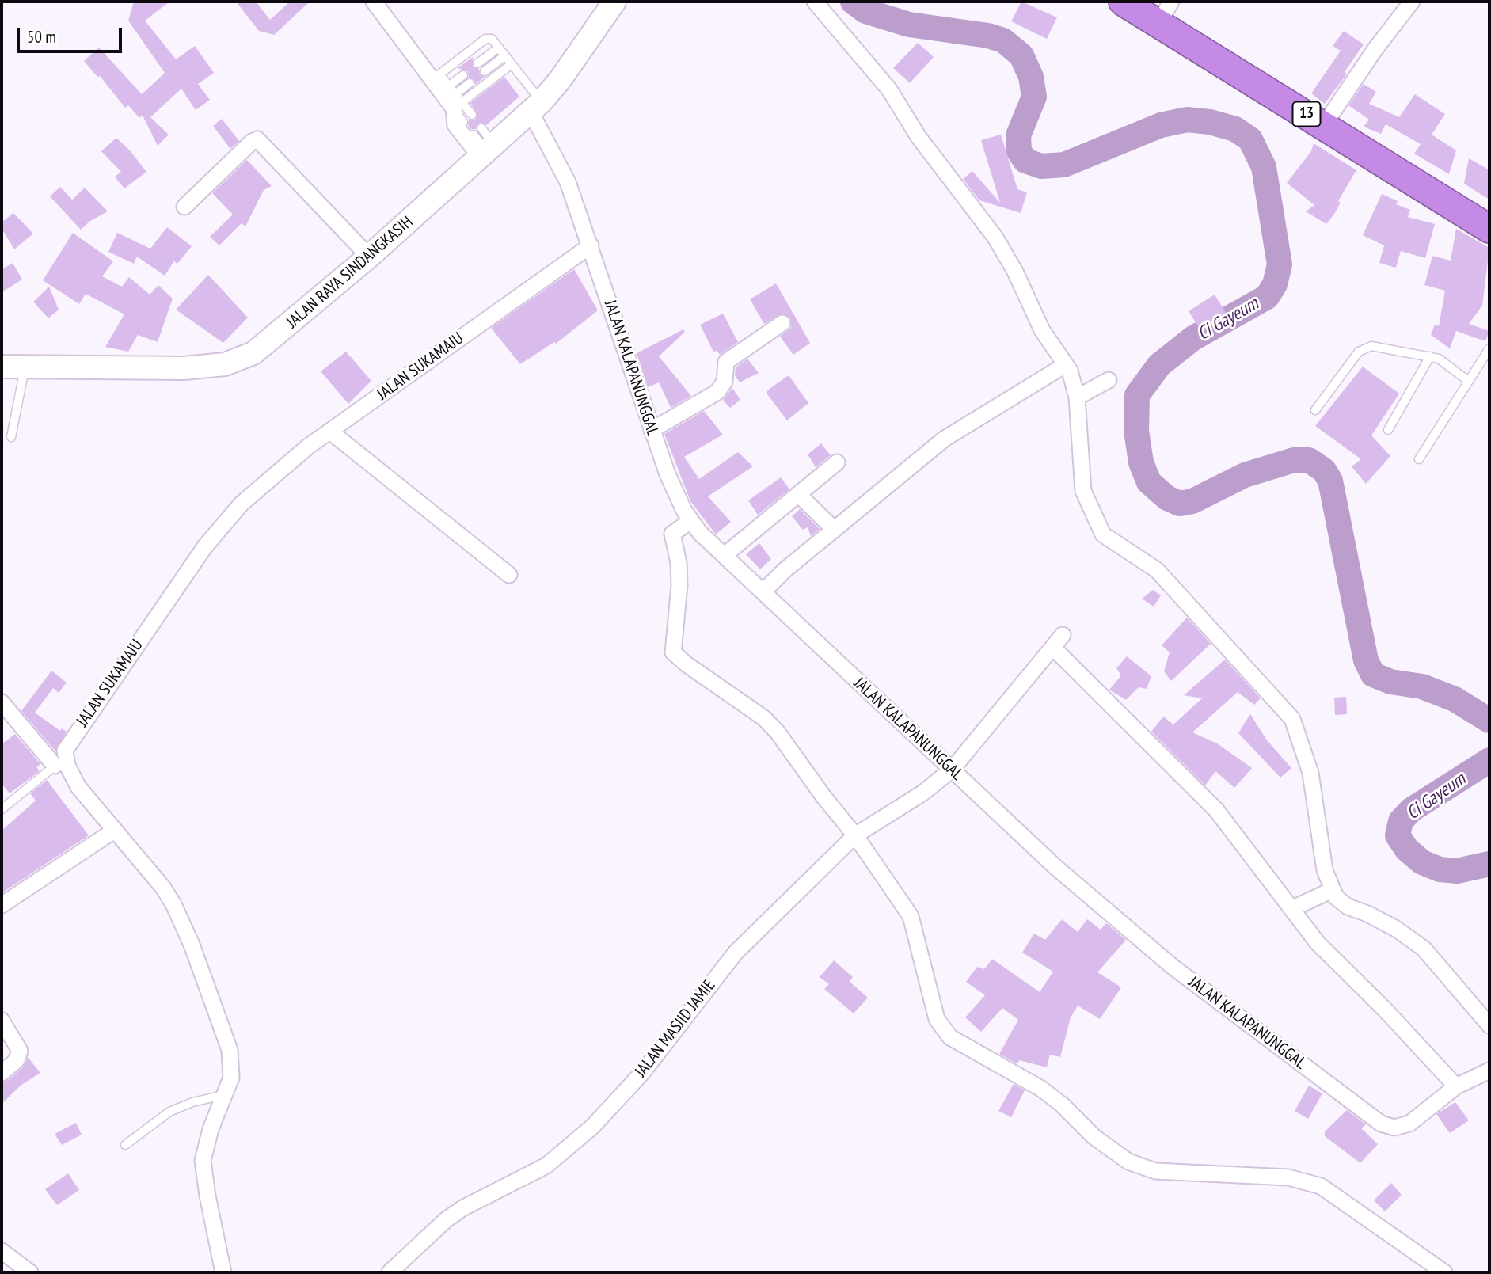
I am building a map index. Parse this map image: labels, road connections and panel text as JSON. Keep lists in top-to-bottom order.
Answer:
{
  "streets": {
    "highway": ["13"],
    "main road": ["JALAN RAYA SINDANGKASIH"],
    "street": ["JALAN SUKAMAJU", "JALAN KALAPANUNGGAL", "JALAN MASJID JAMIE"]
  },
  "crossings": [
    ["JALAN RAYA SINDANGKASIH", "JALAN KALAPANUNGGAL"],
    ["JALAN SUKAMAJU", "JALAN KALAPANUNGGAL"],
    ["JALAN KALAPANUNGGAL", "JALAN MASJID JAMIE"]
  ],
  "water": ["Ci Gayeum"],
  "scale_bar": "50 m"
}
